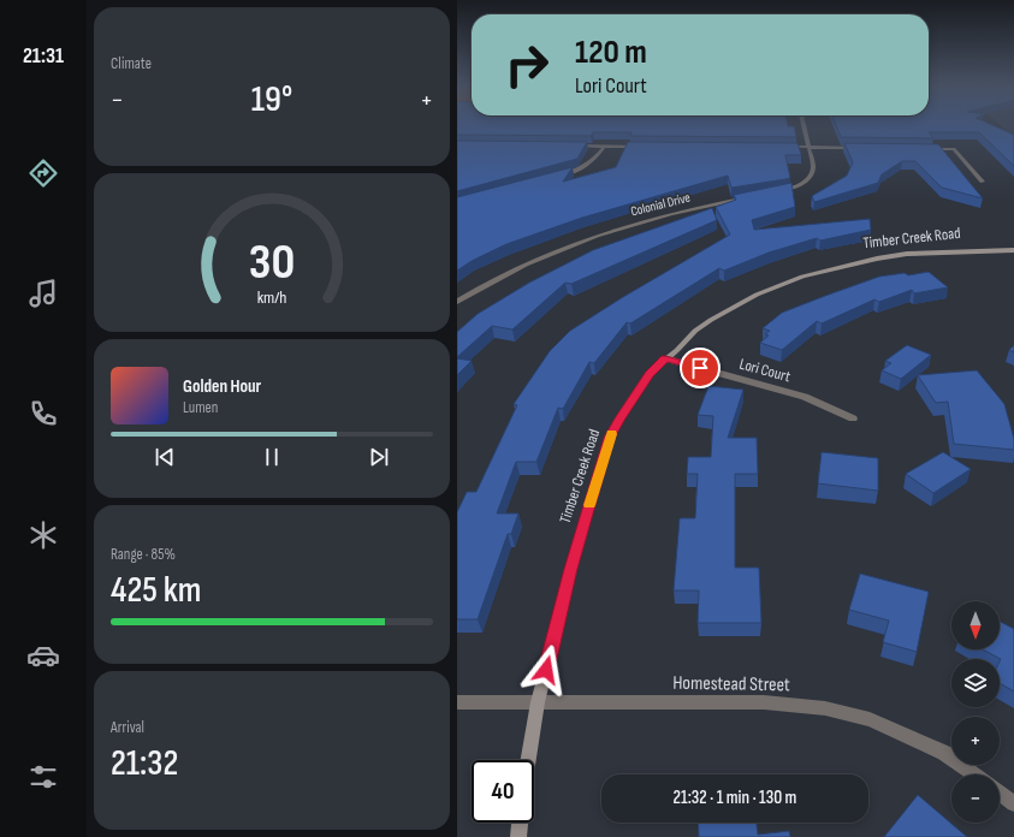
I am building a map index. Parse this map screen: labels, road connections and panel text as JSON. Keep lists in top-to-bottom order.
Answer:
{
  "streets": {
    "street": [
      "Colonial Drive",
      "Timber Creek Road",
      "Lori Court",
      "Homestead Street"
    ]
  },
  "crossings": [
    ["Timber Creek Road", "Lori Court"],
    ["Timber Creek Road", "Homestead Street"]
  ],
  "north": "bottom",
  "page": {
    "tabs": "21:31",
    "tile": [
      "Climate",
      ["Range · 85%", "425 km"],
      ["Arrival", "21:32"]
    ],
    "turn": ["120 m", "Lori Court"],
    "heat": ["−", "19°", "+"],
    "song": ["Golden Hour", "Lumen"],
    "map_buttons": ["+", "−"],
    "limit": "40",
    "trip": "21:32 · 1 min · 130 m",
    "gauge": ["30", "km/h"]
  }
}
